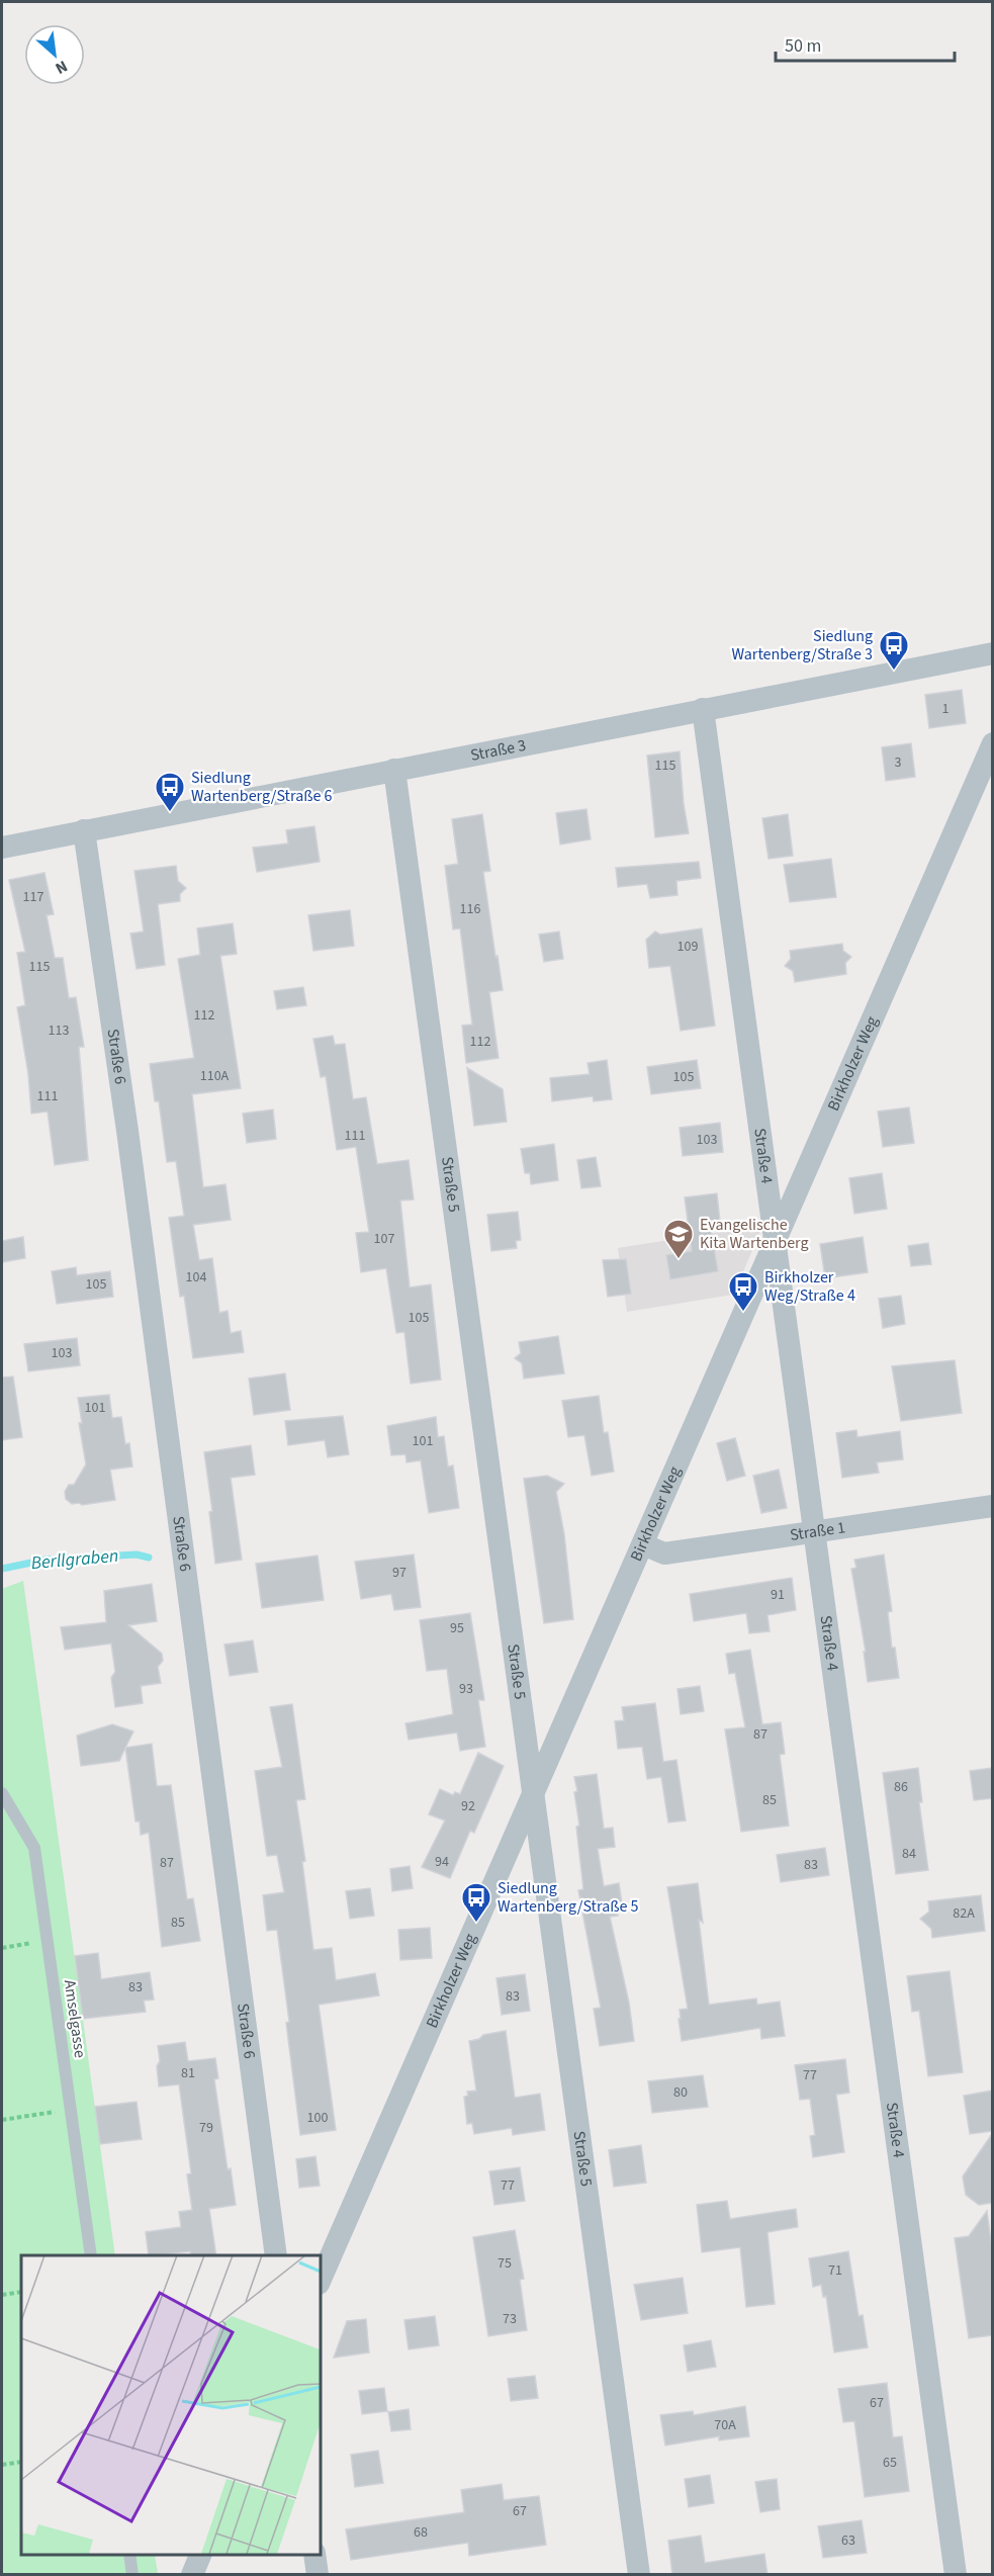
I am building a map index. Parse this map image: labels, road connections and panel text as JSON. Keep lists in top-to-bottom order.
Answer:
{
  "streets": {
    "street": [
      "Straße 3",
      "Straße 6",
      "Birkholzer Weg",
      "Straße 4",
      "Straße 5",
      "Straße 1"
    ],
    "lane": ["Amselgasse"]
  },
  "crossings": [
    ["Straße 3", "Straße 6"],
    ["Straße 3", "Straße 4"],
    ["Straße 3", "Straße 5"],
    ["Birkholzer Weg", "Straße 4"],
    ["Birkholzer Weg", "Straße 5"],
    ["Birkholzer Weg", "Straße 1"],
    ["Straße 4", "Straße 1"]
  ],
  "water": ["Berllgraben"],
  "places": {
    "bus stop": [
      "Siedlung Wartenberg/Straße 3",
      "Siedlung Wartenberg/Straße 6",
      "Birkholzer Weg/Straße 4",
      "Siedlung Wartenberg/Straße 5"
    ],
    "school or university": ["Evangelische Kita Wartenberg"]
  },
  "house_numbers": [
    "1",
    "3",
    "115",
    "117",
    "116",
    "109",
    "115",
    "112",
    "113",
    "112",
    "110A",
    "105",
    "111",
    "111",
    "103",
    "107",
    "104",
    "105",
    "105",
    "103",
    "101",
    "101",
    "97",
    "91",
    "95",
    "93",
    "87",
    "86",
    "85",
    "92",
    "84",
    "94",
    "87",
    "83",
    "82A",
    "85",
    "83",
    "83",
    "81",
    "77",
    "80",
    "100",
    "79",
    "77",
    "75",
    "71",
    "73",
    "67",
    "70A",
    "65",
    "67",
    "68",
    "63"
  ],
  "scale_bar": "50 m",
  "north": "bottom right"
}
